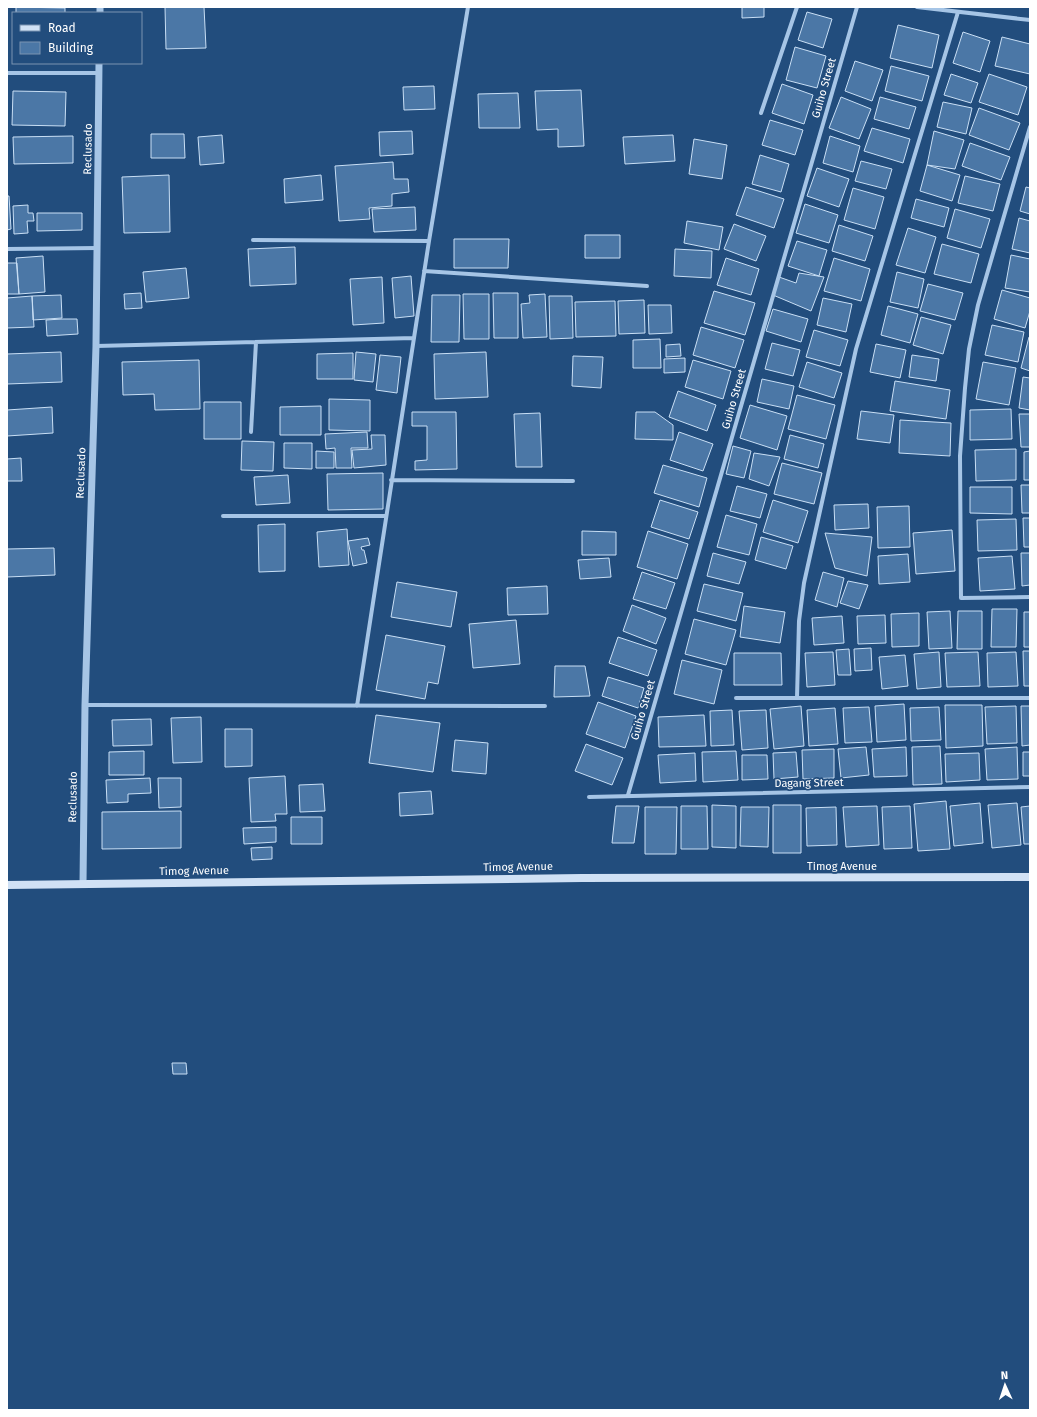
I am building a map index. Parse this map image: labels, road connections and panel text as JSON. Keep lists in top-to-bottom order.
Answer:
{
  "streets": {
    "main road": ["Timog Avenue"],
    "street": ["Guiho Street", "Reclusado", "Dagang Street"]
  },
  "crossings": [
    ["Guiho Street", "Dagang Street"],
    ["Reclusado", "Timog Avenue"]
  ],
  "legend": ["Road", "Building"],
  "north": "top"
}
